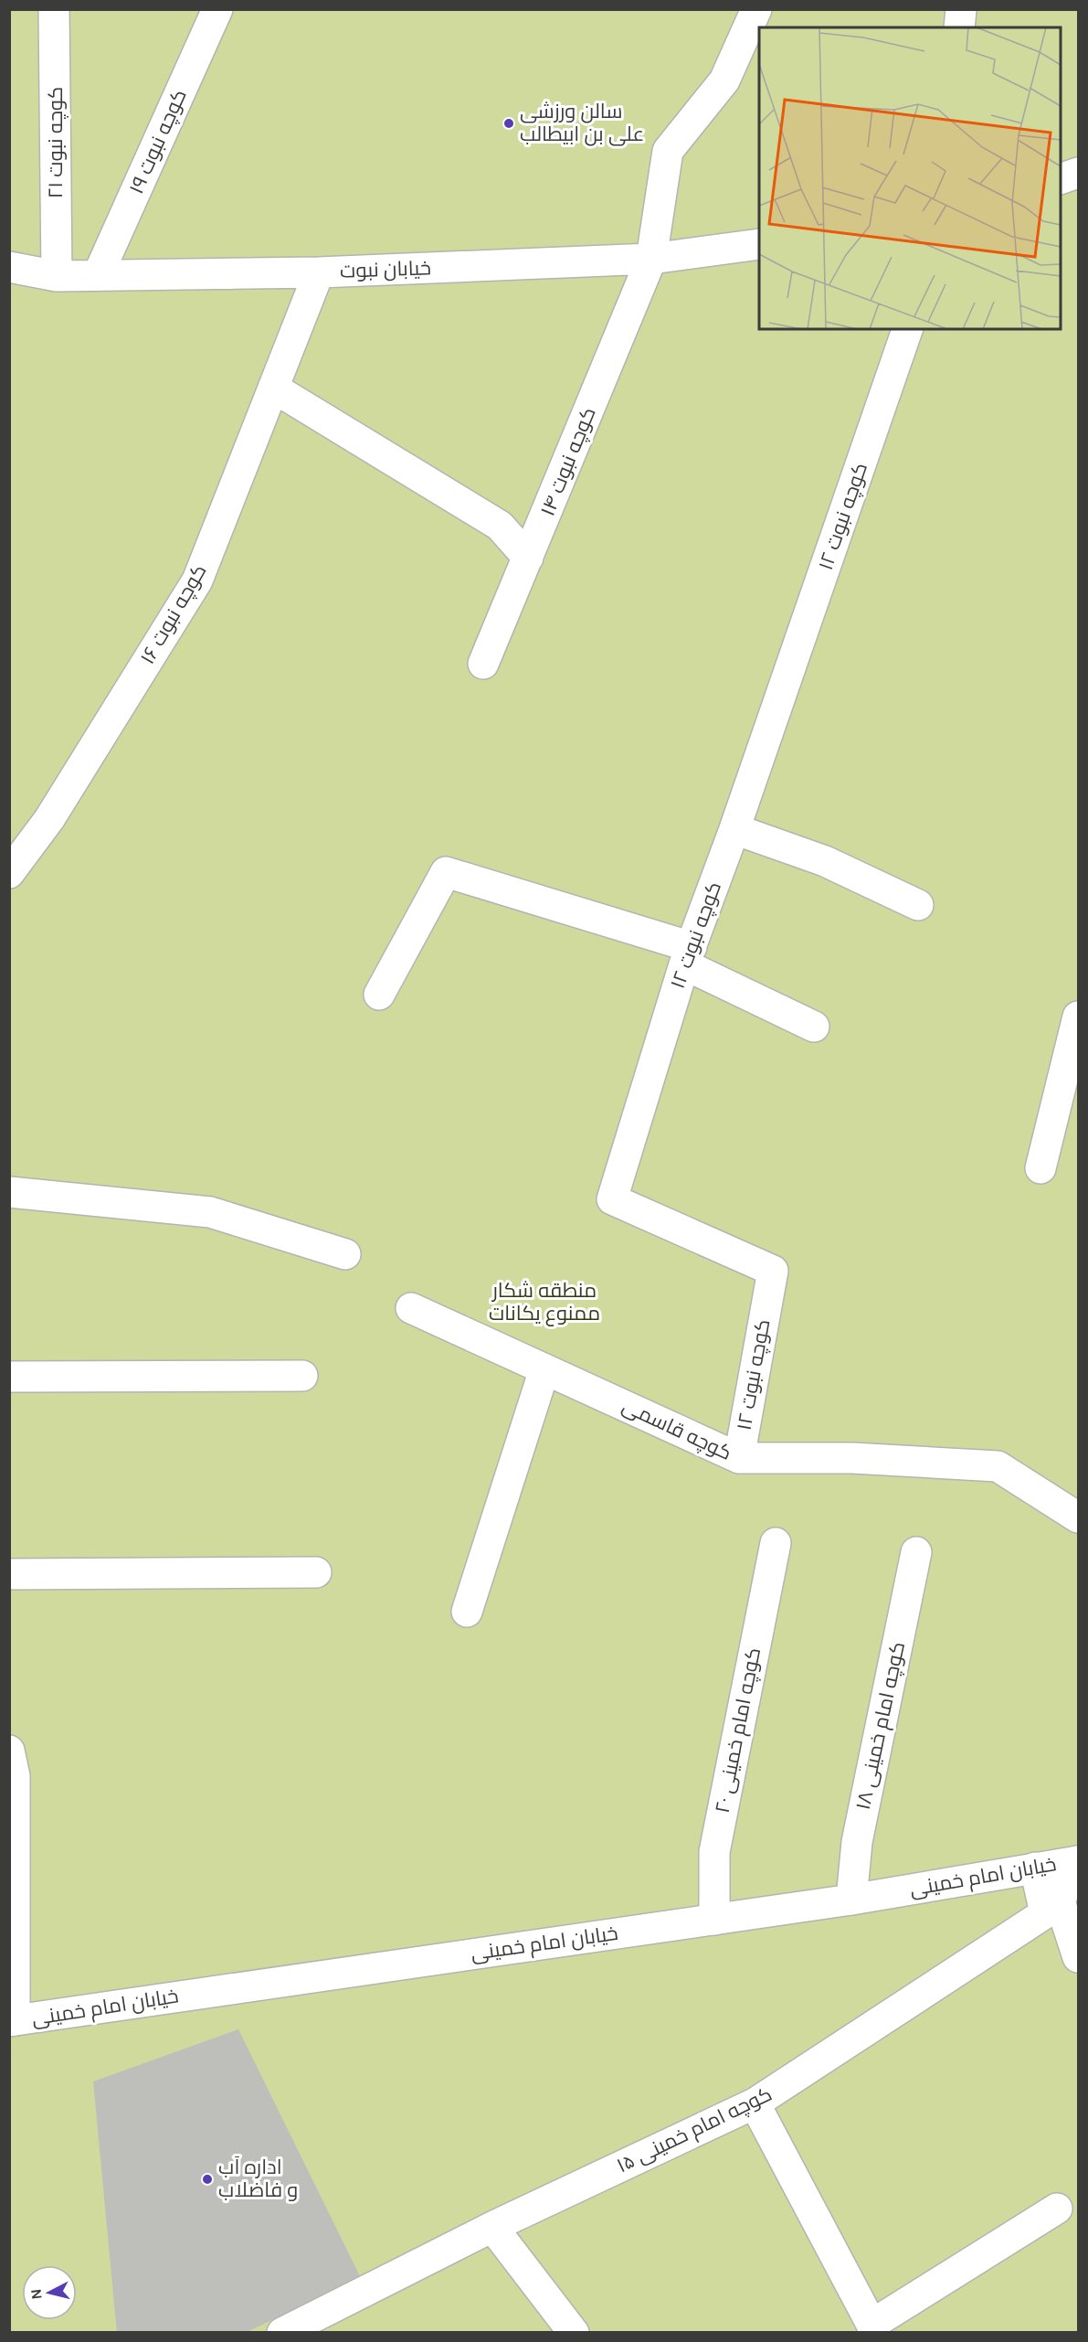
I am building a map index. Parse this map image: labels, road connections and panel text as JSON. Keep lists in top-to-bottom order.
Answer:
{
  "streets": {
    "street": [
      "کوچه نبوت ۱۹",
      "کوچه نبوت ۲۱",
      "خیابان نبوت",
      "کوچه نبوت ۱۴",
      "کوچه نبوت ۱۲",
      "کوچه نبوت ۱۶",
      "کوچه قاسمی",
      "کوچه امام خمینی ۱۸",
      "کوچه امام خمینی ۲۰",
      "خیابان امام خمینی",
      "کوچه امام خمینی ۱۵"
    ]
  },
  "crossings": [
    ["کوچه نبوت ۱۹", "خیابان نبوت"],
    ["کوچه نبوت ۲۱", "خیابان نبوت"],
    ["خیابان نبوت", "کوچه نبوت ۱۴"],
    ["خیابان نبوت", "کوچه نبوت ۱۶"],
    ["کوچه نبوت ۱۲", "کوچه قاسمی"],
    ["کوچه امام خمینی ۱۸", "خیابان امام خمینی"],
    ["کوچه امام خمینی ۲۰", "خیابان امام خمینی"],
    ["خیابان امام خمینی", "کوچه امام خمینی ۱۵"]
  ],
  "parks": ["منطقه شکار ممنوع یکانات"],
  "places": ["سالن ورزشی علی بن ابیطالب", "اداره آب و فاضلاب"],
  "north": "left"
}
